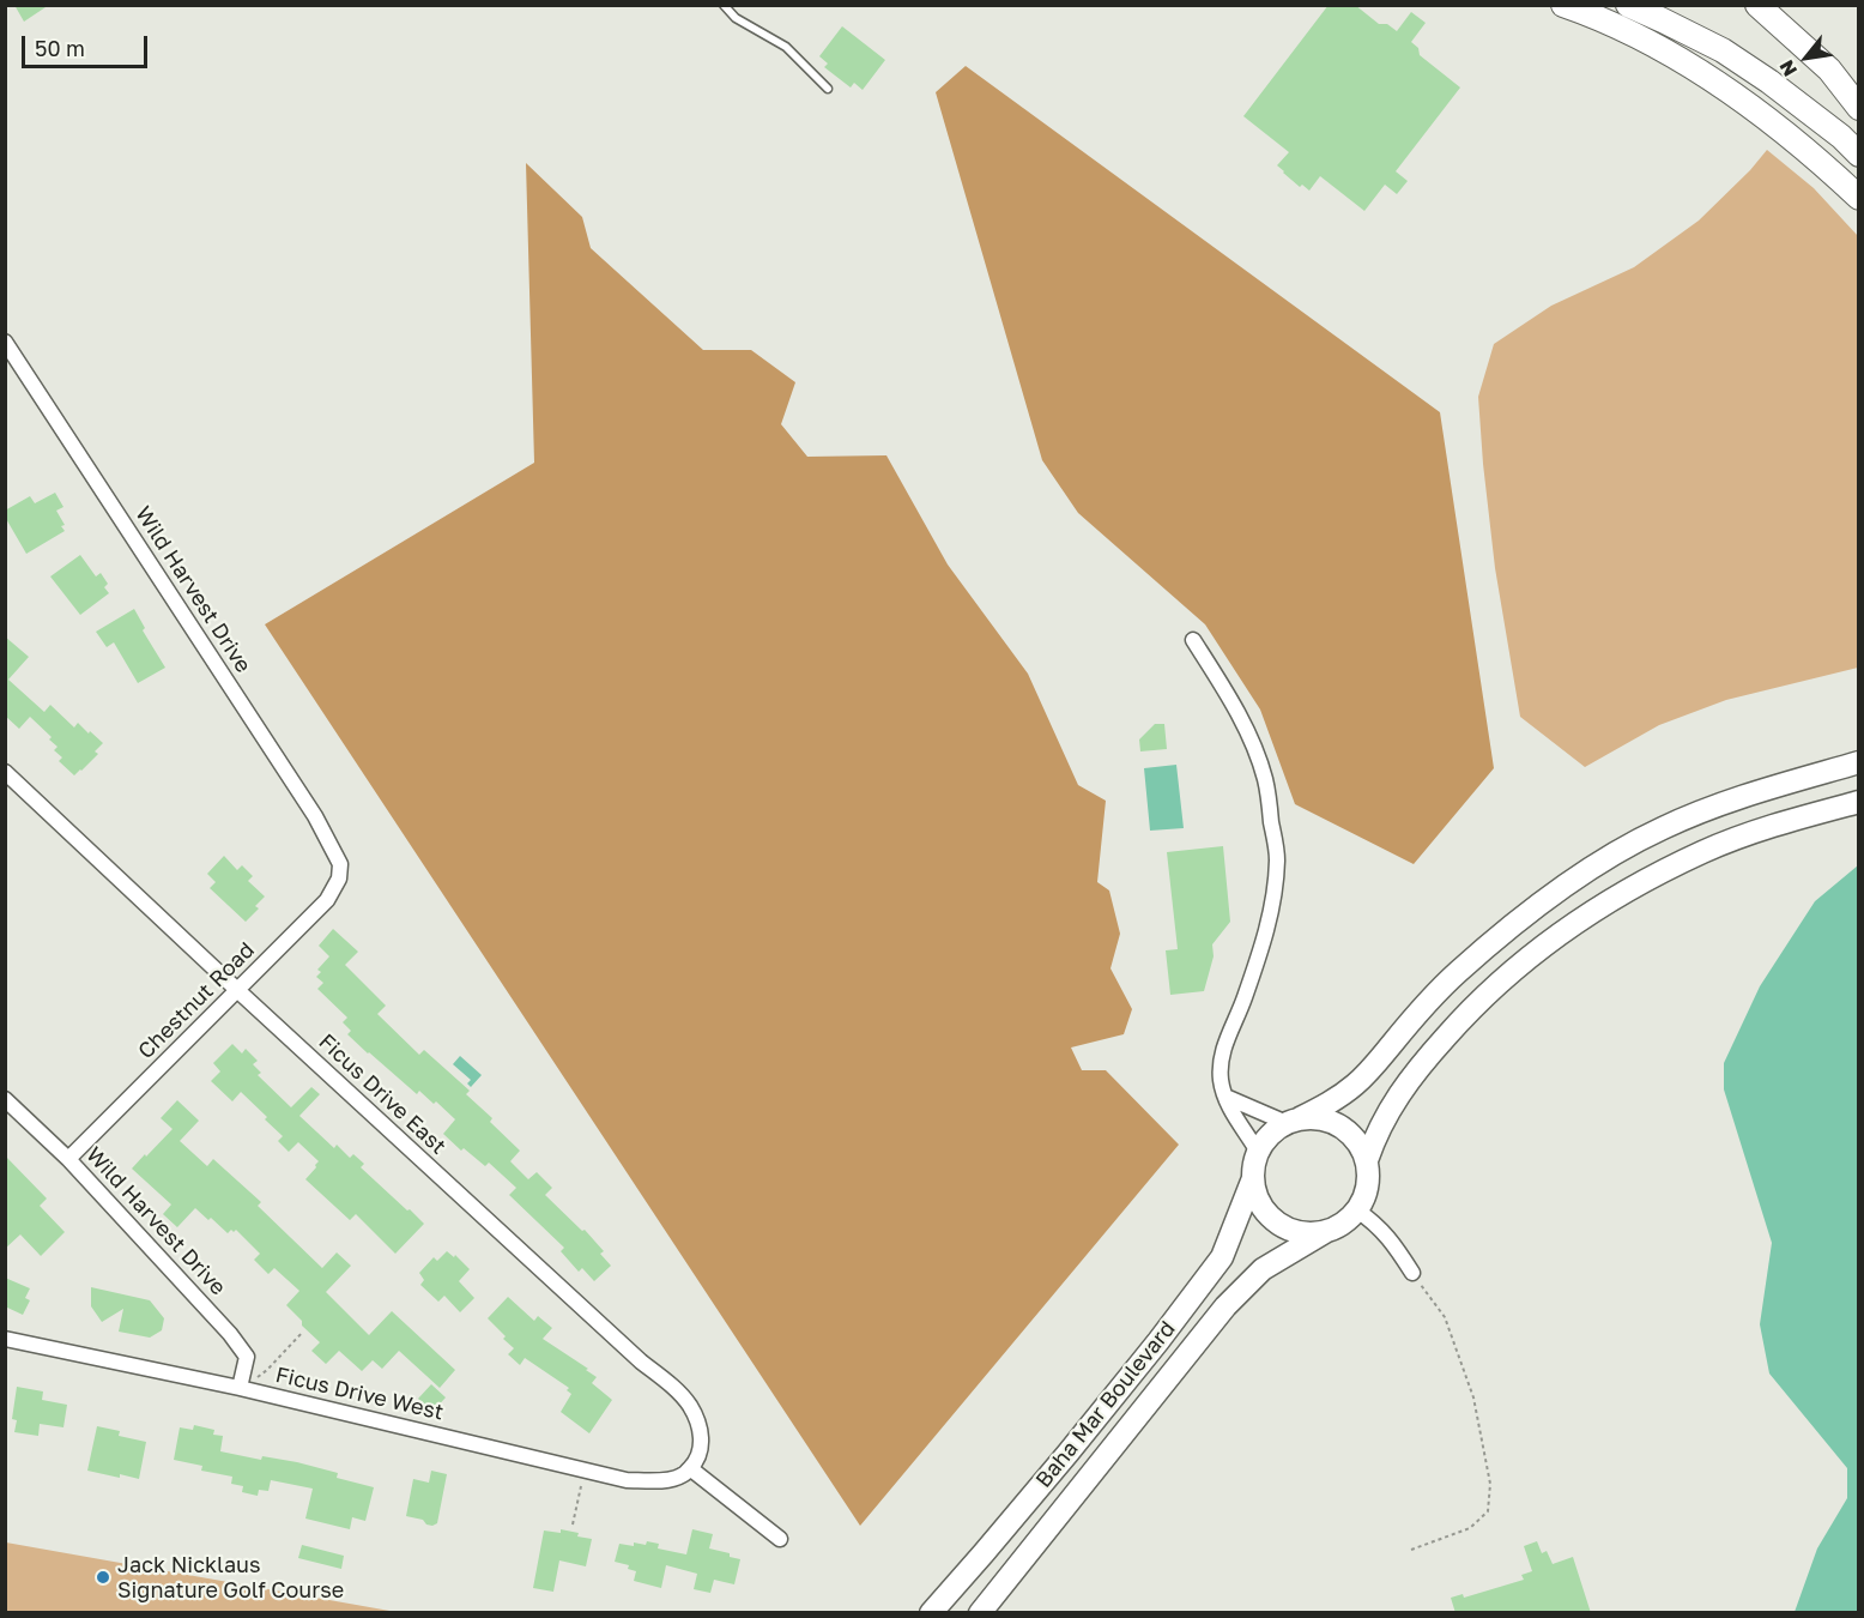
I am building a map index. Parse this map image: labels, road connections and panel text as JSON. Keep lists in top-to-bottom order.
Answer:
{
  "streets": {
    "main road": ["Baha Mar Boulevard"],
    "street": [
      "Wild Harvest Drive",
      "Chestnut Road",
      "Ficus Drive East",
      "Ficus Drive West"
    ]
  },
  "crossings": [
    ["Wild Harvest Drive", "Chestnut Road"],
    ["Wild Harvest Drive", "Ficus Drive West"],
    ["Chestnut Road", "Ficus Drive East"],
    ["Ficus Drive East", "Ficus Drive West"]
  ],
  "places": ["Jack Nicklaus Signature Golf Course"],
  "scale_bar": "50 m",
  "north": "bottom left"
}
